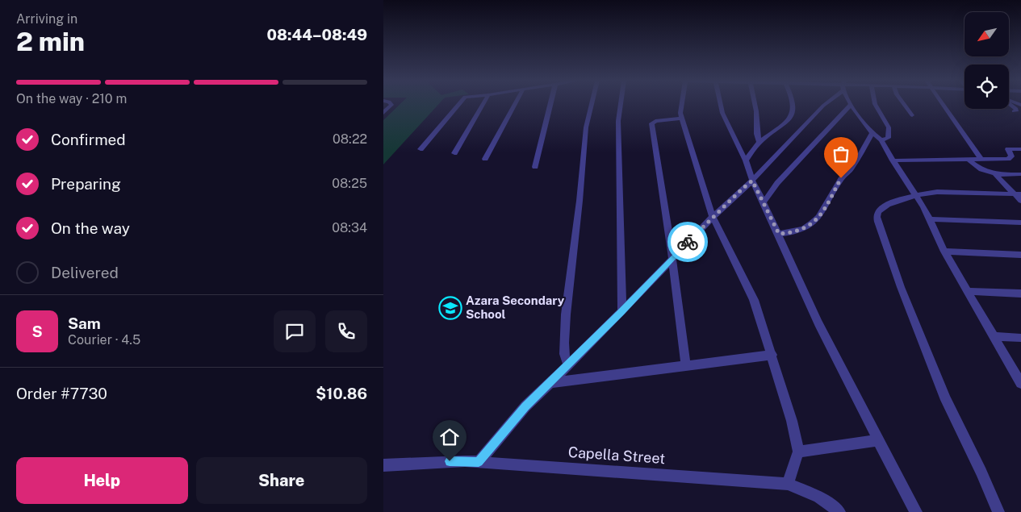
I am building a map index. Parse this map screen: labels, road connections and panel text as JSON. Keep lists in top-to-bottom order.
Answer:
{
  "streets": {
    "street": ["Capella Street"]
  },
  "places": {
    "school or university": ["Azara Secondary School"]
  },
  "north": "bottom left",
  "page": {
    "heading": ["2 min", "Arriving in", "08:44–08:49"],
    "panel": [
      "Sam",
      "Courier · 4.5",
      "Order #7730",
      "$10.86"
    ],
    "bar": "On the way · 210 m",
    "list": [
      ["Confirmed", "08:22"],
      ["Preparing", "08:25"],
      ["On the way", "08:34"],
      "Delivered"
    ],
    "round": "S",
    "buttons": ["Help", "Share"]
  }
}
